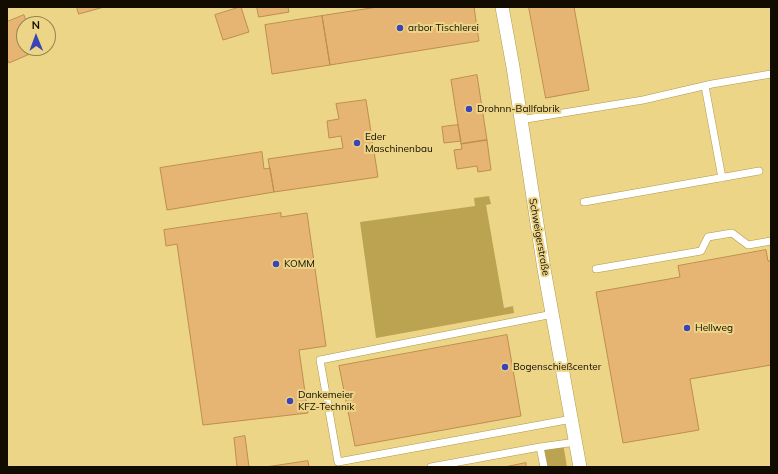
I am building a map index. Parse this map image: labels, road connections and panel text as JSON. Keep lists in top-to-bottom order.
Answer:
{
  "streets": {
    "street": ["Schweigerstraße"]
  },
  "places": [
    "arbor Tischlerei",
    "Drohnn-Ballfabrik",
    "Eder Maschinenbau",
    "KOMM",
    "Hellweg",
    "Bogenschießcenter",
    "Dankemeier KFZ-Technik"
  ],
  "north": "top"
}
